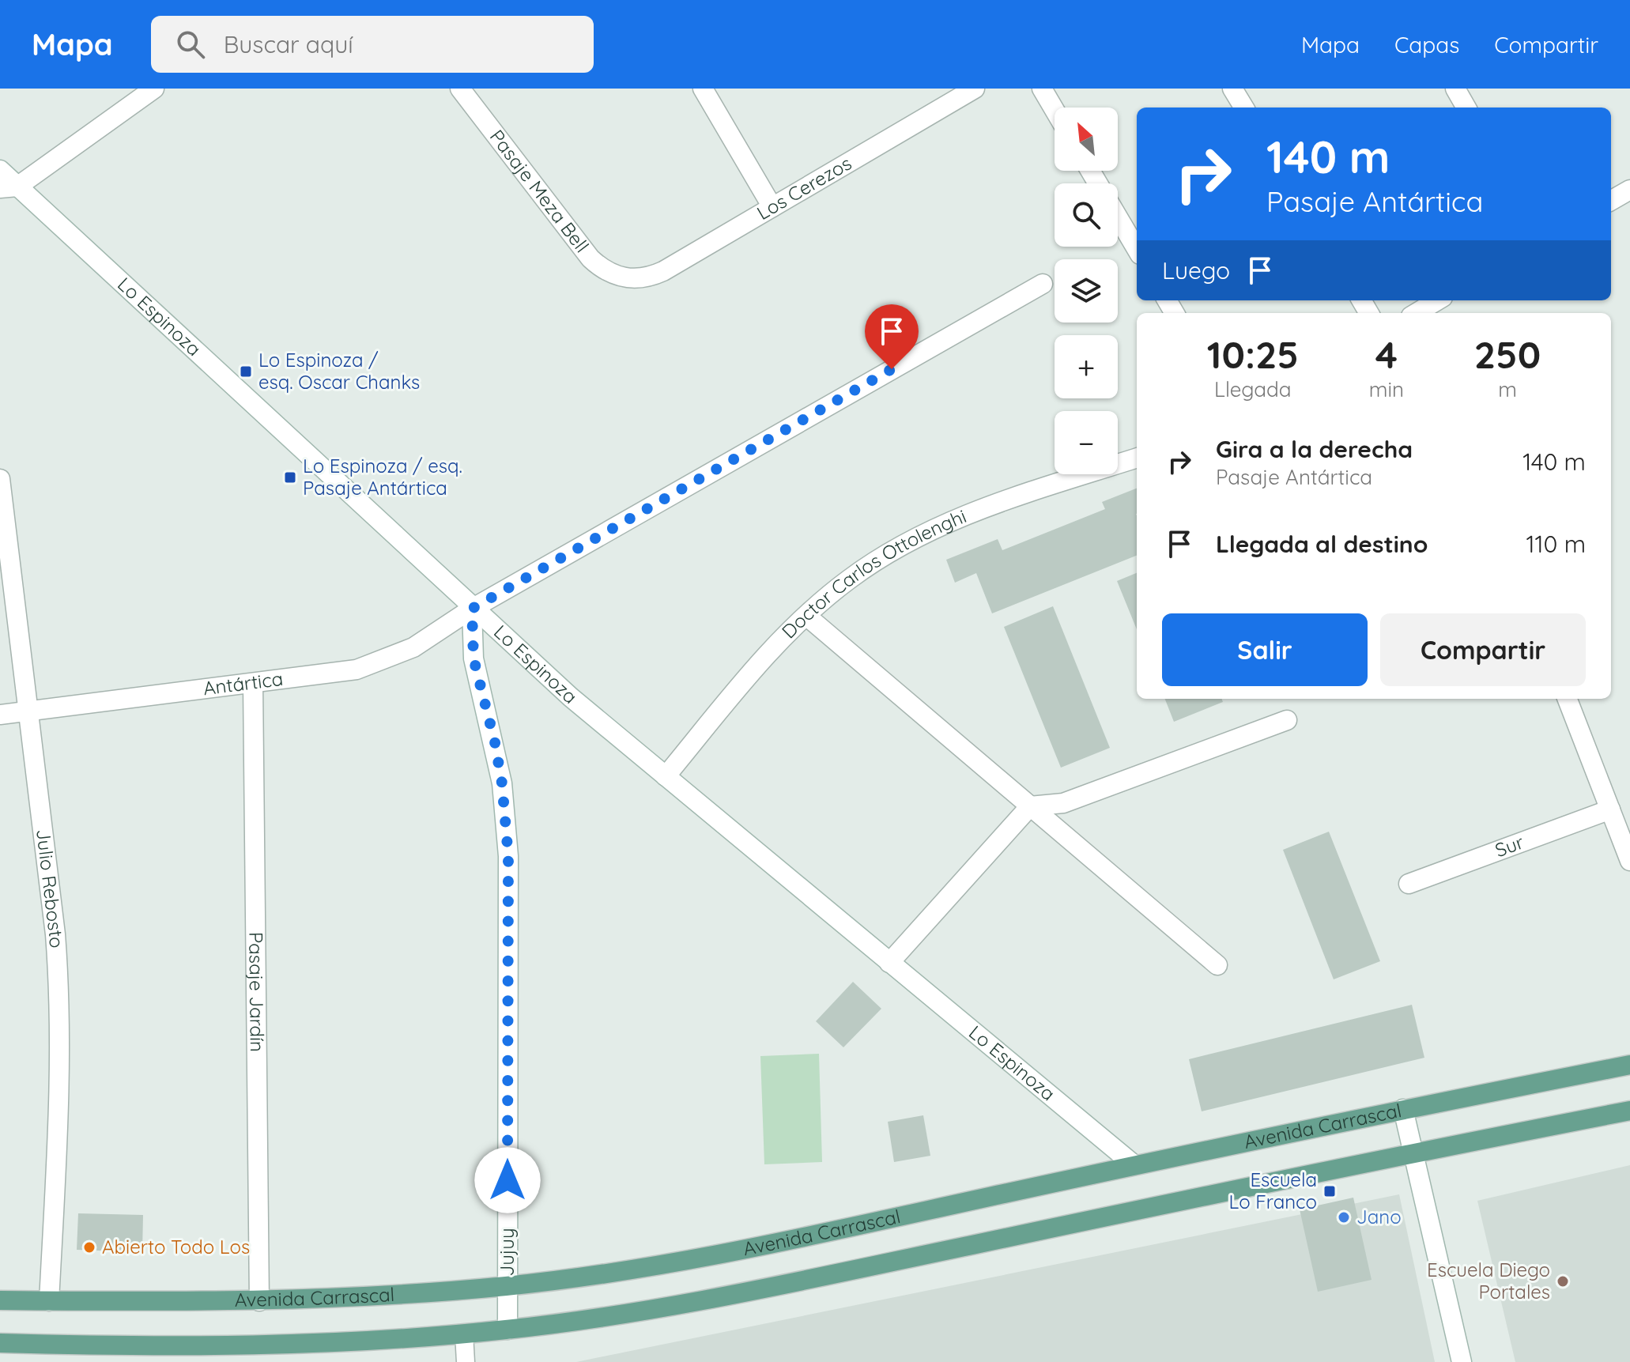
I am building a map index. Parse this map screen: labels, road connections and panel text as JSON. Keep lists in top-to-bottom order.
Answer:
{
  "streets": {
    "main road": ["Avenida Carrascal"],
    "street": [
      "Los Cerezos",
      "Pasaje Meza Bell",
      "Lo Espinoza",
      "Doctor Carlos Ottolenghi",
      "Antártica",
      "Sur",
      "Julio Rebosto",
      "Pasaje Jardín",
      "Jujuy"
    ]
  },
  "crossings": [
    ["Los Cerezos", "Pasaje Meza Bell"],
    ["Lo Espinoza", "Doctor Carlos Ottolenghi"],
    ["Lo Espinoza", "Antártica"],
    ["Lo Espinoza", "Avenida Carrascal"],
    ["Lo Espinoza", "Jujuy"],
    ["Antártica", "Julio Rebosto"],
    ["Antártica", "Pasaje Jardín"],
    ["Antártica", "Jujuy"],
    ["Julio Rebosto", "Avenida Carrascal"],
    ["Pasaje Jardín", "Avenida Carrascal"],
    ["Avenida Carrascal", "Jujuy"]
  ],
  "places": {
    "transit": ["Lo Espinoza / esq. Oscar Chanks", "Lo Espinoza / esq. Pasaje Antártica", "Escuela Lo Franco"],
    "other": ["Jano", "Abierto Todo Los", "Escuela Diego Portales"]
  },
  "north": "top left",
  "page": {
    "header": "Mapa",
    "search": "Buscar aquí",
    "nav": ["Mapa", "Capas", "Compartir"],
    "map_buttons": ["+", "−"],
    "turn": ["140 m", "Pasaje Antártica"],
    "then": "Luego",
    "eta": [
      "10:25",
      "Llegada",
      "4",
      "min",
      "250",
      "m"
    ],
    "list": [
      {
        "name": "Gira a la derecha",
        "note": "Pasaje Antártica",
        "value": "140 m"
      },
      {
        "name": "Llegada al destino",
        "value": "110 m"
      }
    ],
    "buttons": ["Salir", "Compartir"]
  }
}
